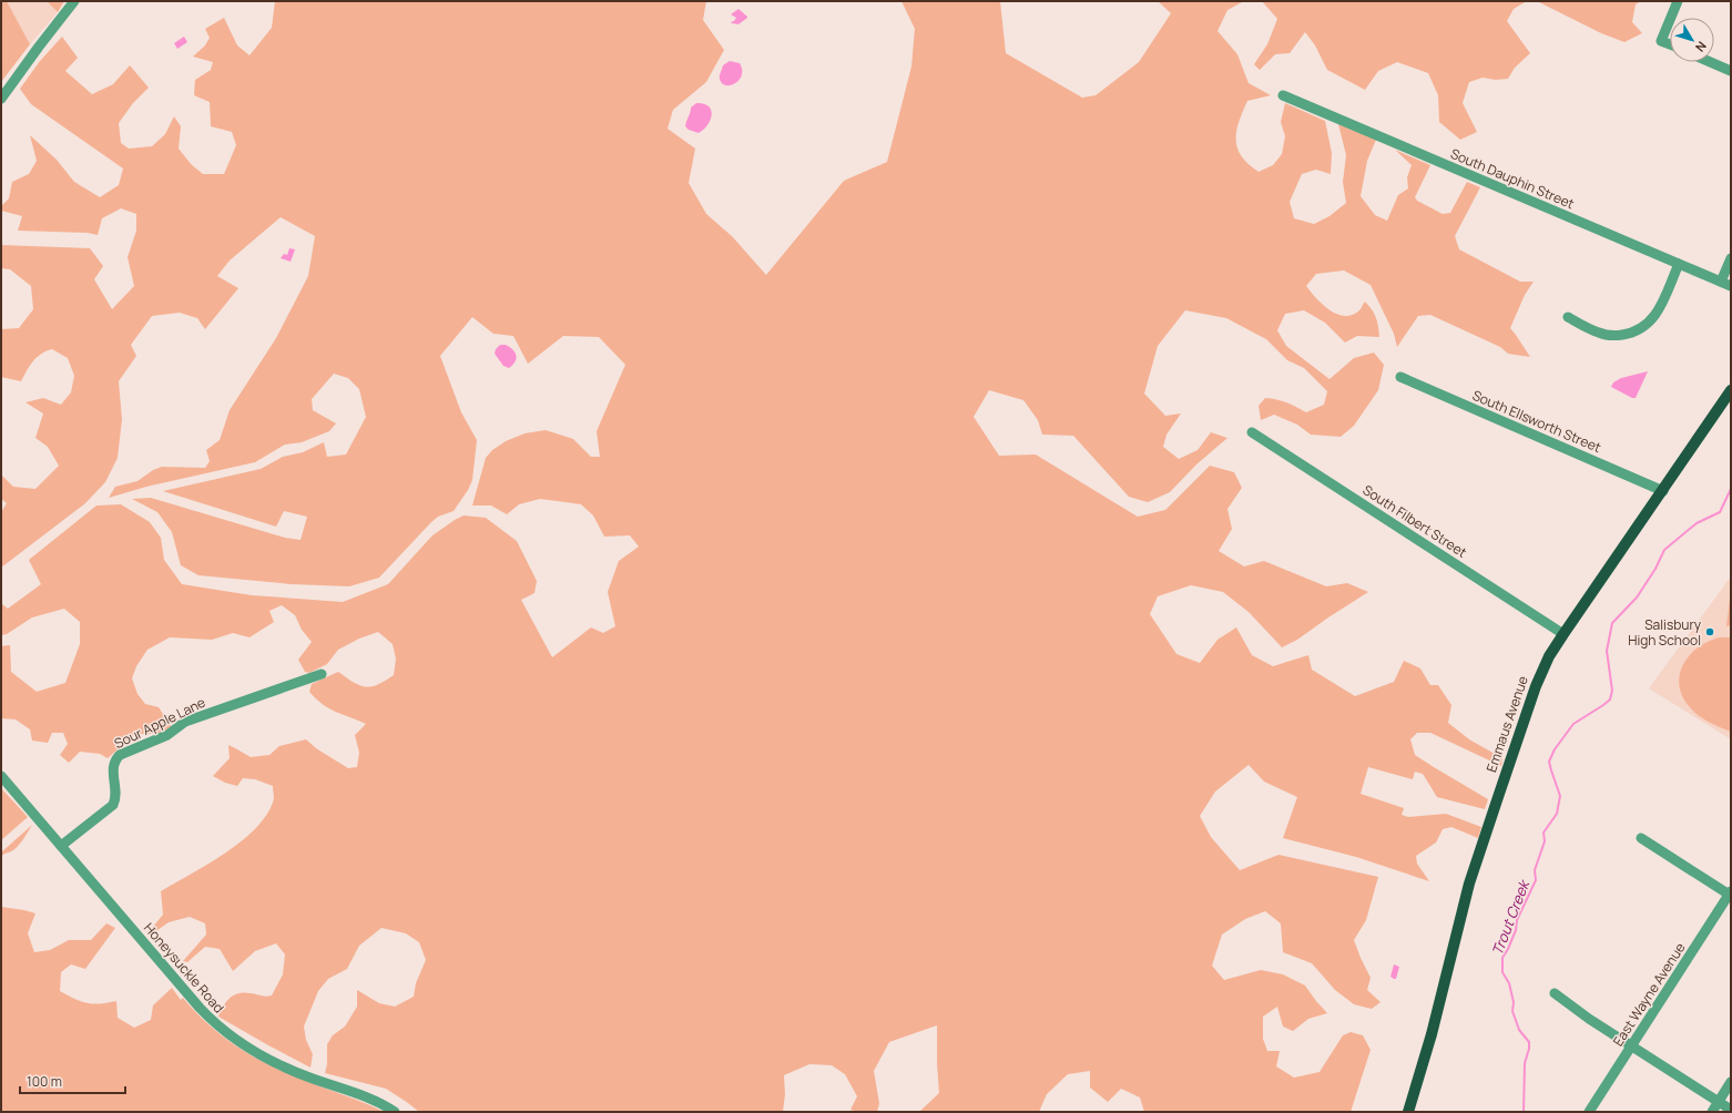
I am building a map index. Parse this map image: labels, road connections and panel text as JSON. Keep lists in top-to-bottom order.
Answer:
{
  "streets": {
    "main road": ["Emmaus Avenue"],
    "street": [
      "South Dauphin Street",
      "South Ellsworth Street",
      "South Filbert Street",
      "Sour Apple Lane",
      "Honeysuckle Road",
      "East Wayne Avenue"
    ]
  },
  "crossings": [
    ["South Ellsworth Street", "Emmaus Avenue"],
    ["South Filbert Street", "Emmaus Avenue"],
    ["Sour Apple Lane", "Honeysuckle Road"]
  ],
  "water": ["Trout Creek"],
  "places": ["Salisbury High School"],
  "scale_bar": "100 m",
  "north": "bottom right"
}
